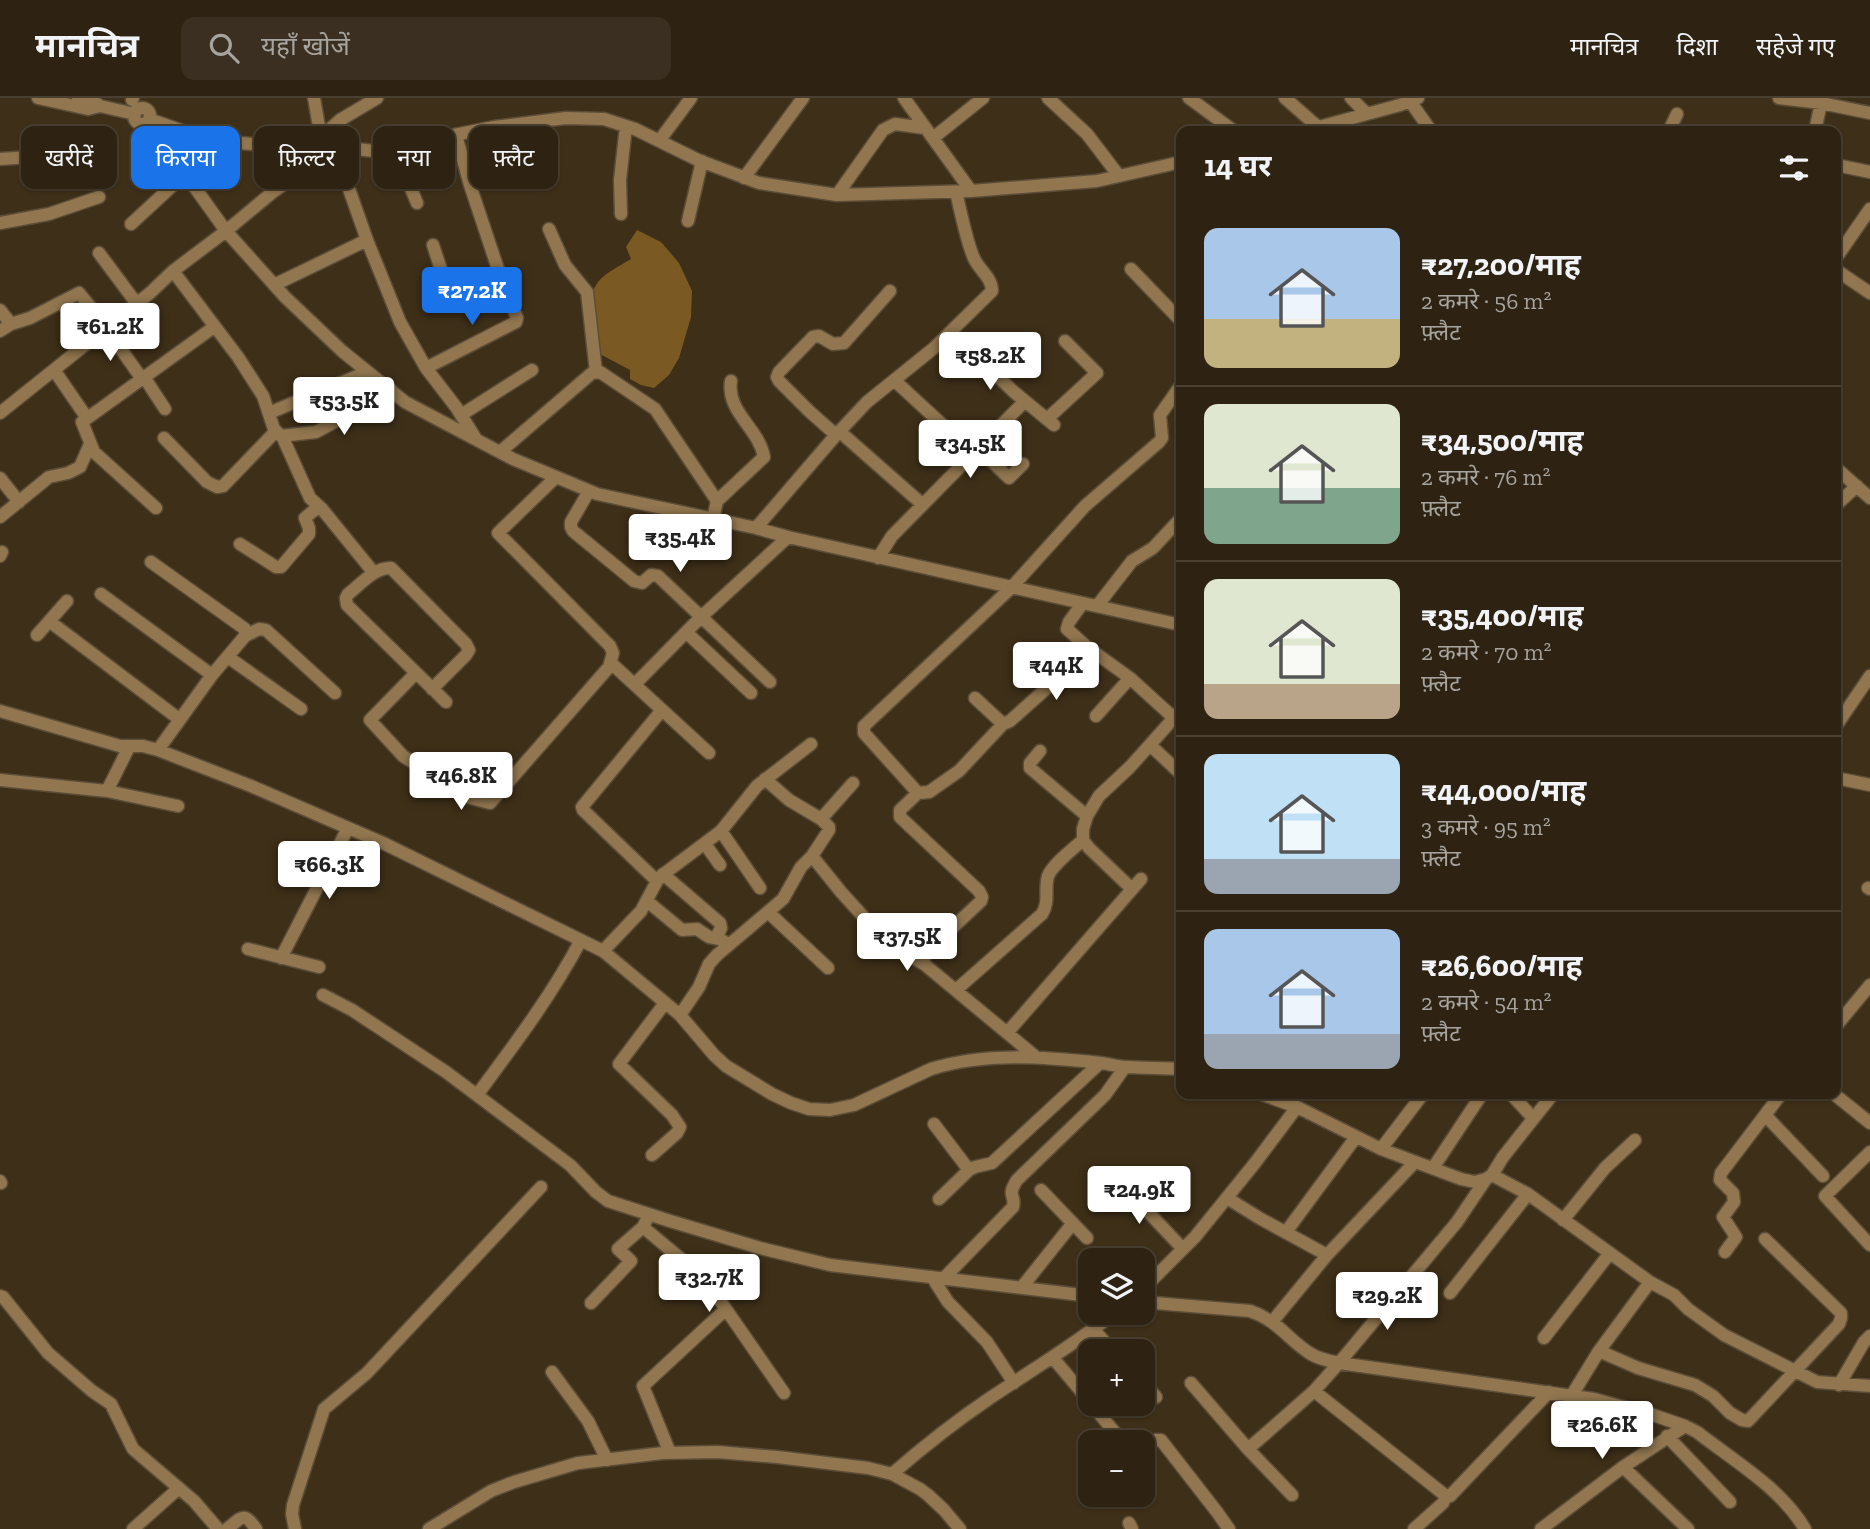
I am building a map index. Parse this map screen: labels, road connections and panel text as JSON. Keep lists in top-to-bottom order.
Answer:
{
  "page": {
    "header": "मानचित्र",
    "search": "यहाँ खोजें",
    "nav": ["मानचित्र", "दिशा", "सहेजे गए"],
    "chip": [
      "खरीदें",
      "किराया",
      "फ़िल्टर",
      "नया",
      "फ़्लैट"
    ],
    "heading": "14 घर",
    "list": [
      {
        "name": "₹27,200/माह",
        "note": "2 कमरे · 56 m² · फ़्लैट"
      },
      {
        "name": "₹34,500/माह",
        "note": "2 कमरे · 76 m² · फ़्लैट"
      },
      {
        "name": "₹35,400/माह",
        "note": "2 कमरे · 70 m² · फ़्लैट"
      },
      {
        "name": "₹44,000/माह",
        "note": "3 कमरे · 95 m² · फ़्लैट"
      },
      {
        "name": "₹26,600/माह",
        "note": "2 कमरे · 54 m² · फ़्लैट"
      }
    ],
    "price": [
      "₹27.2K",
      "₹61.2K",
      "₹58.2K",
      "₹53.5K",
      "₹34.5K",
      "₹35.4K",
      "₹44K",
      "₹46.8K",
      "₹66.3K",
      "₹37.5K",
      "₹24.9K",
      "₹32.7K",
      "₹29.2K",
      "₹26.6K"
    ],
    "map_buttons": ["+", "−"]
  }
}
